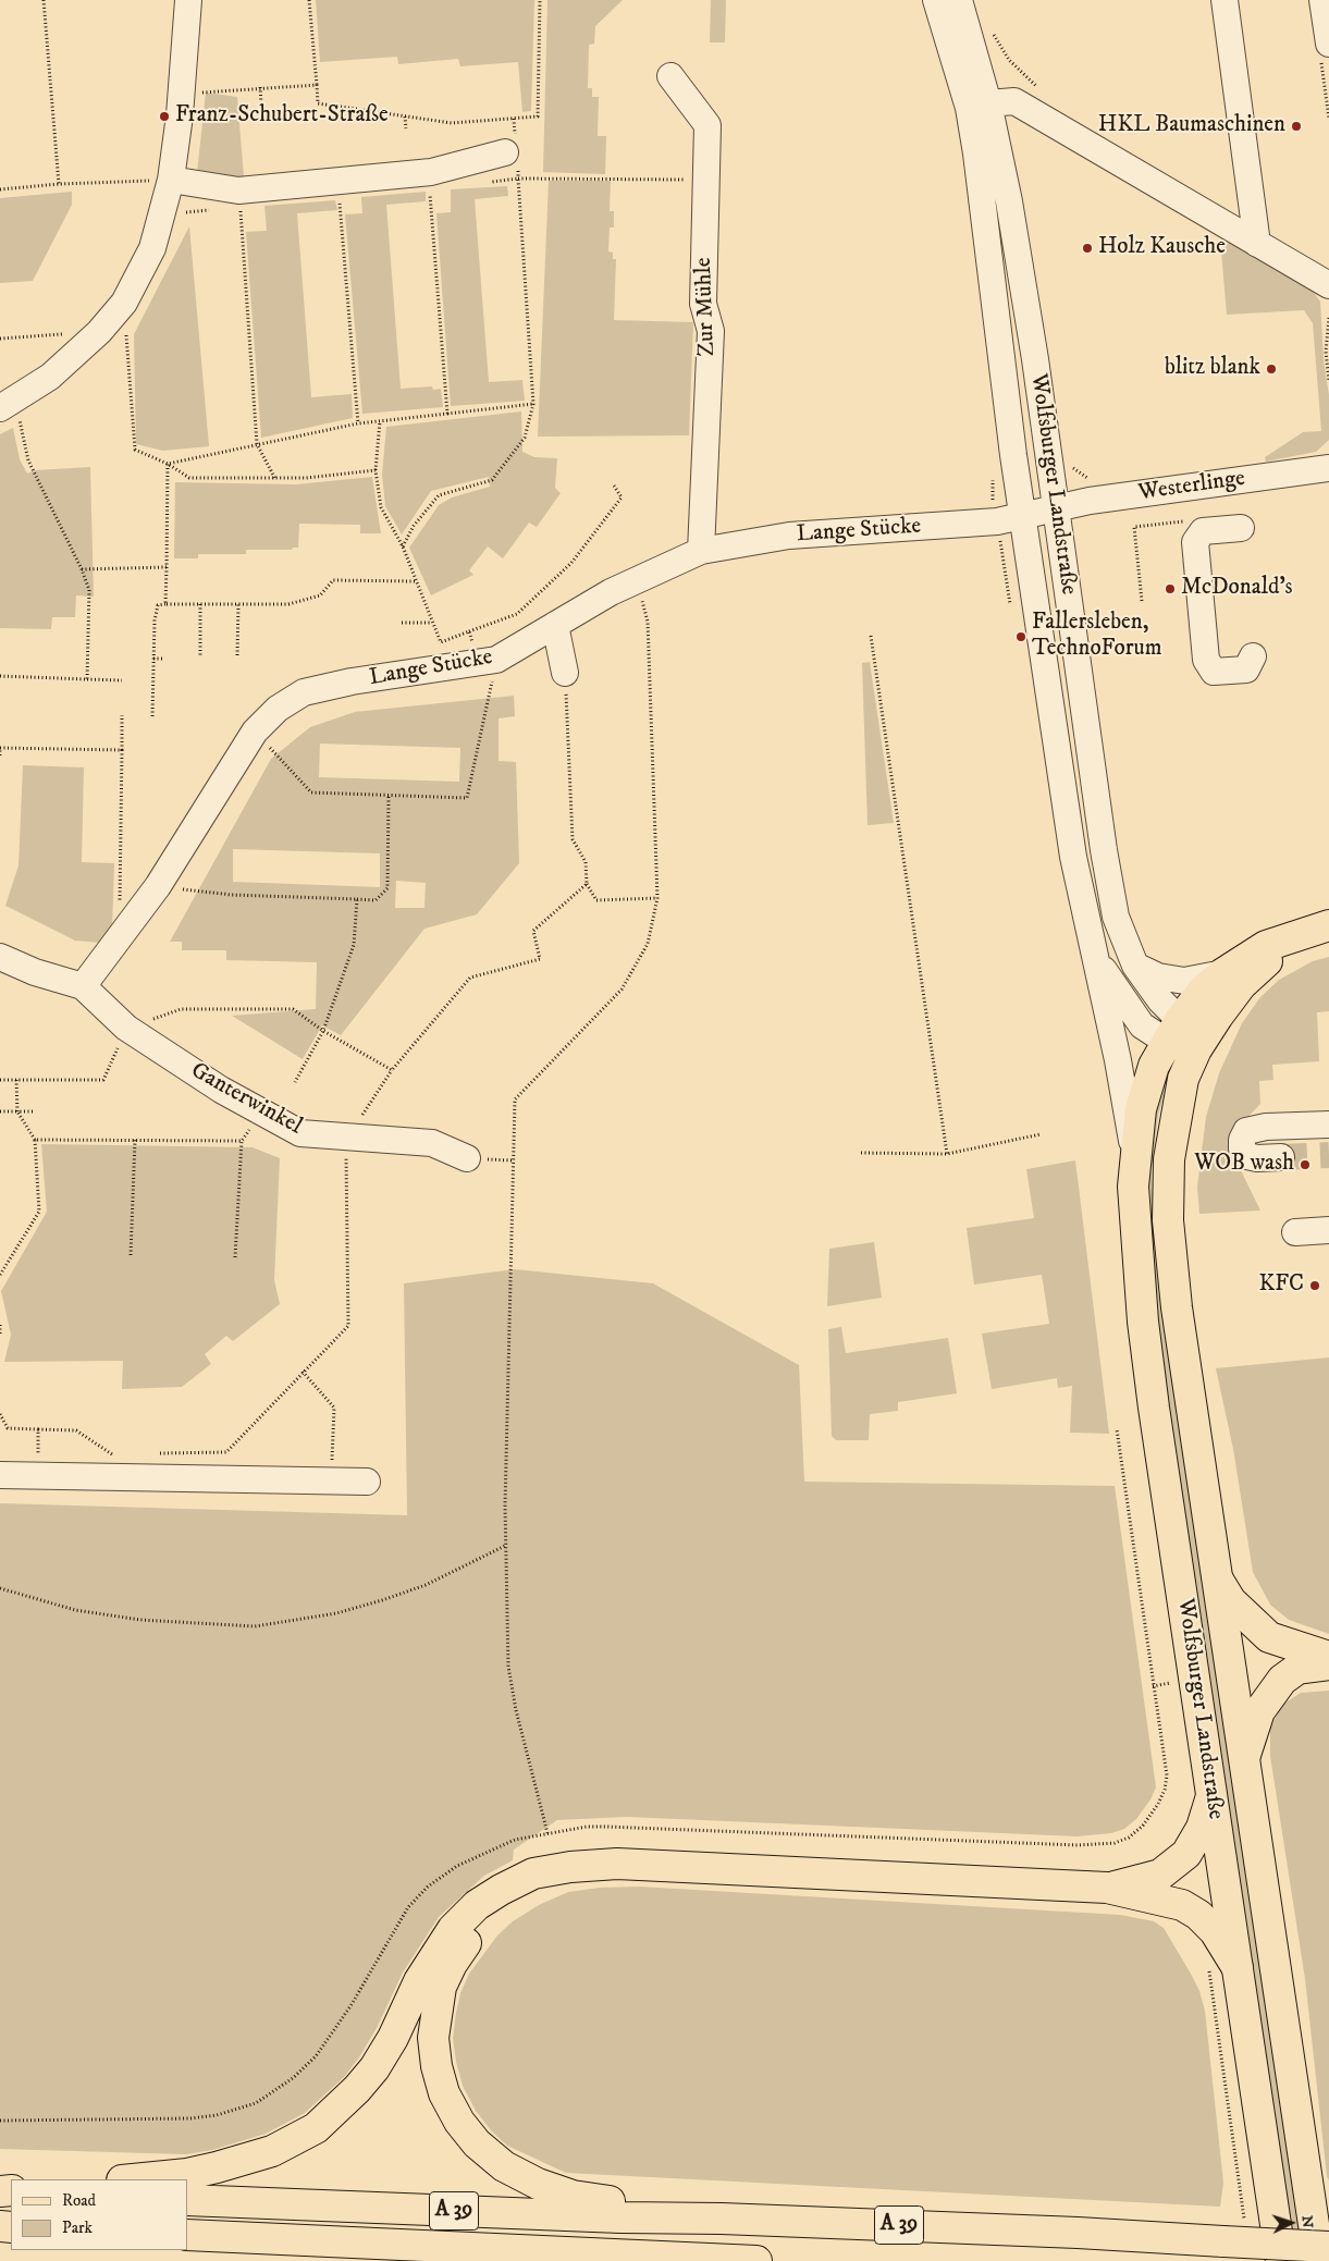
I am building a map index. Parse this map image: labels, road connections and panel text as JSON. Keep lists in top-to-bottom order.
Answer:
{
  "streets": {
    "main road": ["Wolfsburger Landstraße", "A 39"],
    "street": [
      "Zur Mühle",
      "Westerlinge",
      "Lange Stücke",
      "Ganterwinkel"
    ]
  },
  "crossings": [
    ["Zur Mühle", "Lange Stücke"],
    ["Wolfsburger Landstraße", "Westerlinge"],
    ["Wolfsburger Landstraße", "Lange Stücke"],
    ["Westerlinge", "Lange Stücke"],
    ["Lange Stücke", "Ganterwinkel"]
  ],
  "places": [
    "Franz-Schubert-Straße",
    "HKL Baumaschinen",
    "Holz Kausche",
    "blitz blank",
    "McDonald's",
    "Fallersleben, TechnoForum",
    "WOB wash",
    "KFC"
  ],
  "legend": ["Road", "Park"],
  "north": "right"
}
